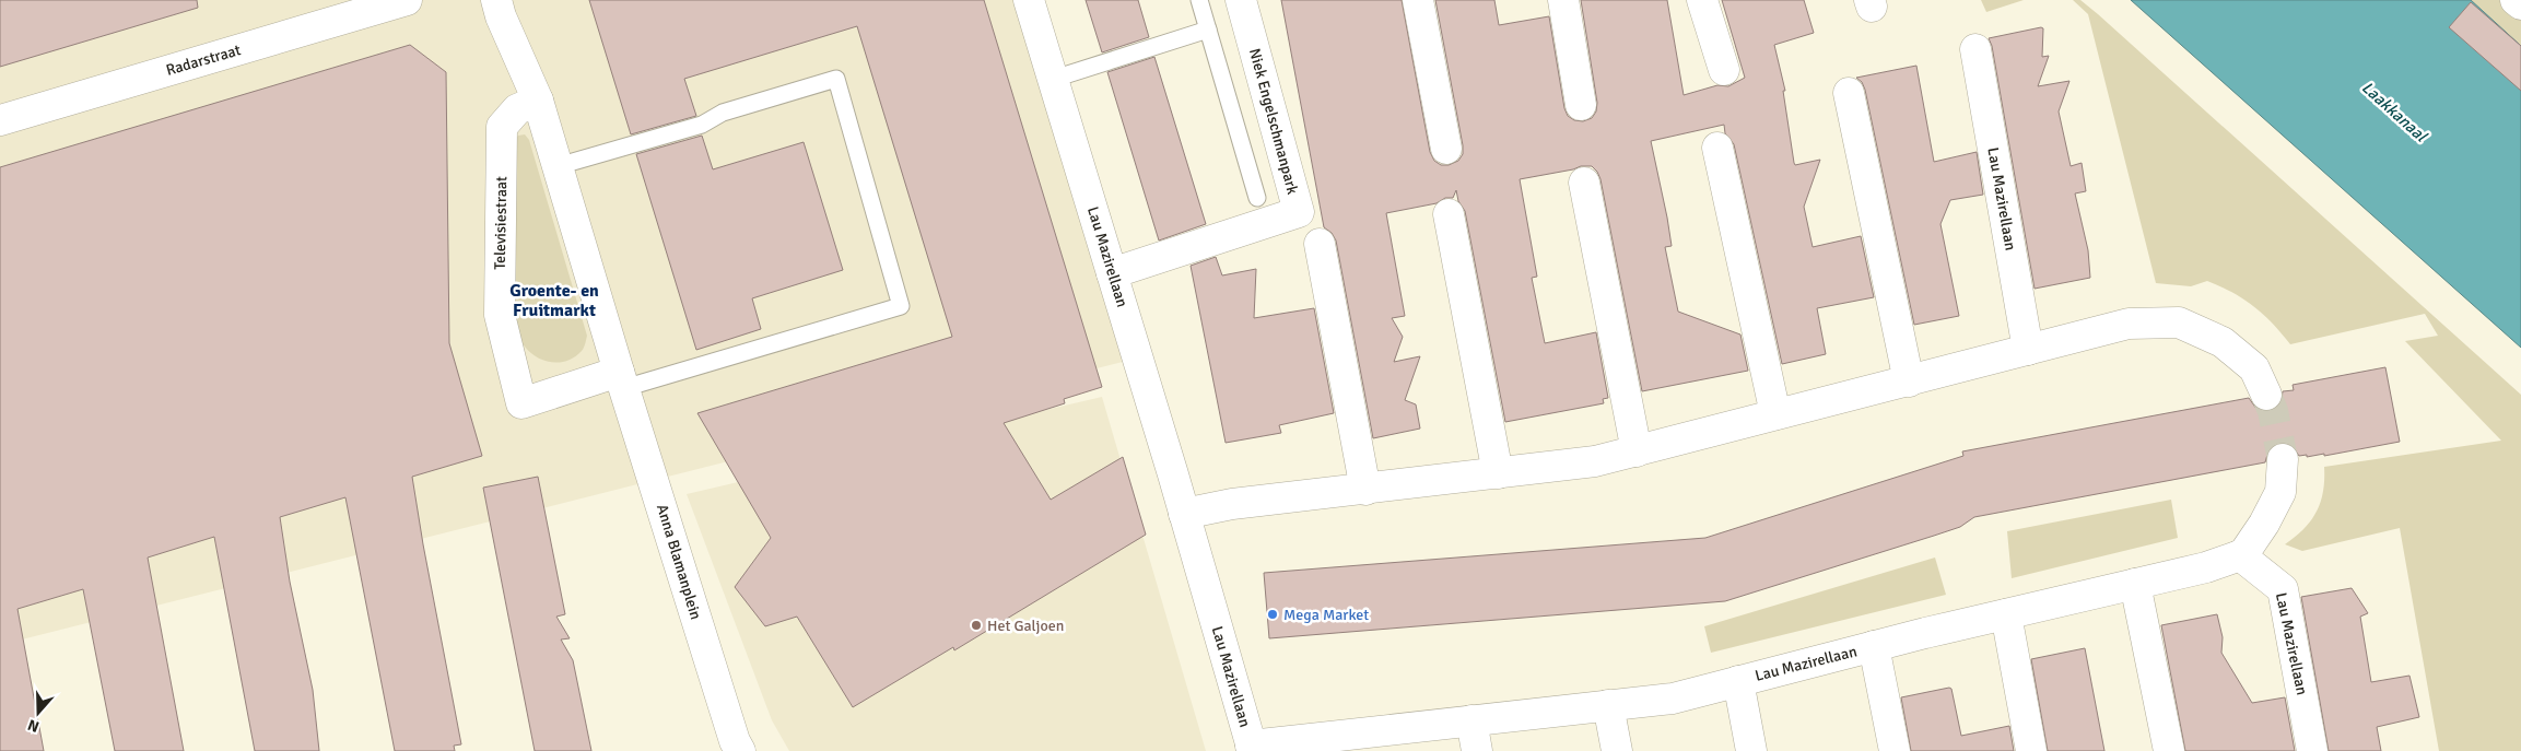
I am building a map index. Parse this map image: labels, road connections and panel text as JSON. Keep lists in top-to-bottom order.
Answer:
{
  "streets": {
    "street": [
      "Radarstraat",
      "Niek Engelschmanpark",
      "Lau Mazirellaan",
      "Televisiestraat",
      "Anna Blamanplein"
    ]
  },
  "crossings": [
    ["Niek Engelschmanpark", "Lau Mazirellaan"],
    ["Televisiestraat", "Anna Blamanplein"]
  ],
  "districts": ["Groente- en Fruitmarkt"],
  "water": ["Laakkanaal"],
  "places": ["Mega Market", "Het Galjoen"],
  "north": "bottom"
}
